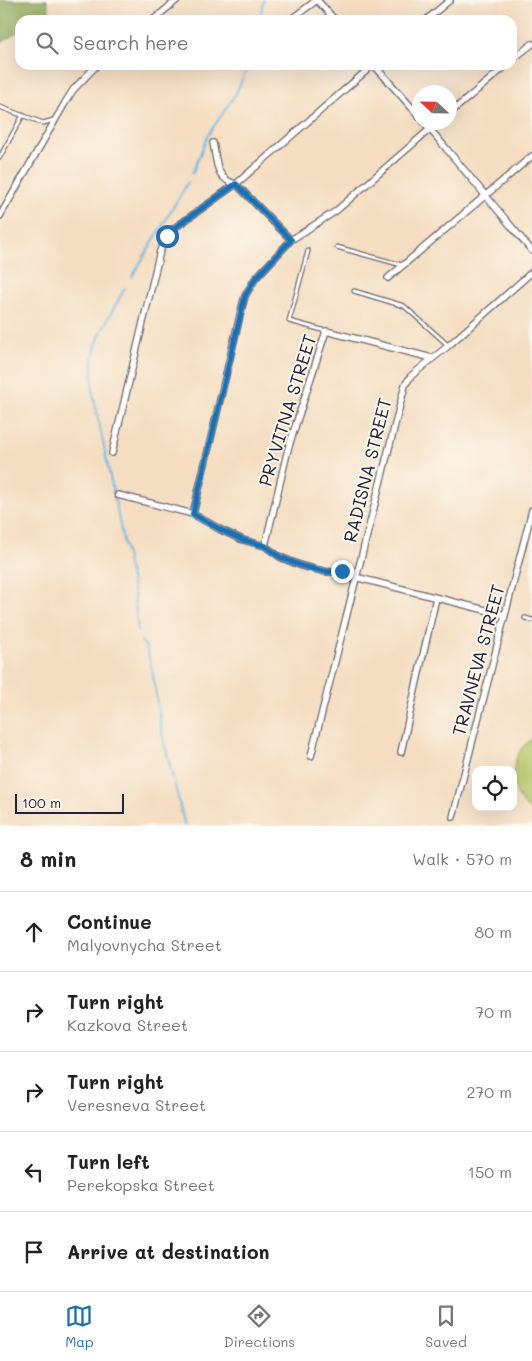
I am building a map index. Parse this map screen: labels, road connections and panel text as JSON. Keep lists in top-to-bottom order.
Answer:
{
  "streets": {
    "street": ["PRYVITNA STREET", "RADISNA STREET", "TRAVNEVA STREET"]
  },
  "crossings": [
    ["PRYVITNA STREET", "RADISNA STREET"]
  ],
  "scale_bar": "100 m",
  "north": "left",
  "page": {
    "search": "Search here",
    "scale": "100 m",
    "heading": ["8 min", "Walk · 570 m"],
    "list": [
      ["Continue", "Malyovnycha Street", "80 m"],
      ["Turn right", "Kazkova Street", "70 m"],
      ["Turn right", "Veresneva Street", "270 m"],
      ["Turn left", "Perekopska Street", "150 m"],
      "Arrive at destination"
    ],
    "nav": ["Map", "Directions", "Saved"]
  }
}
